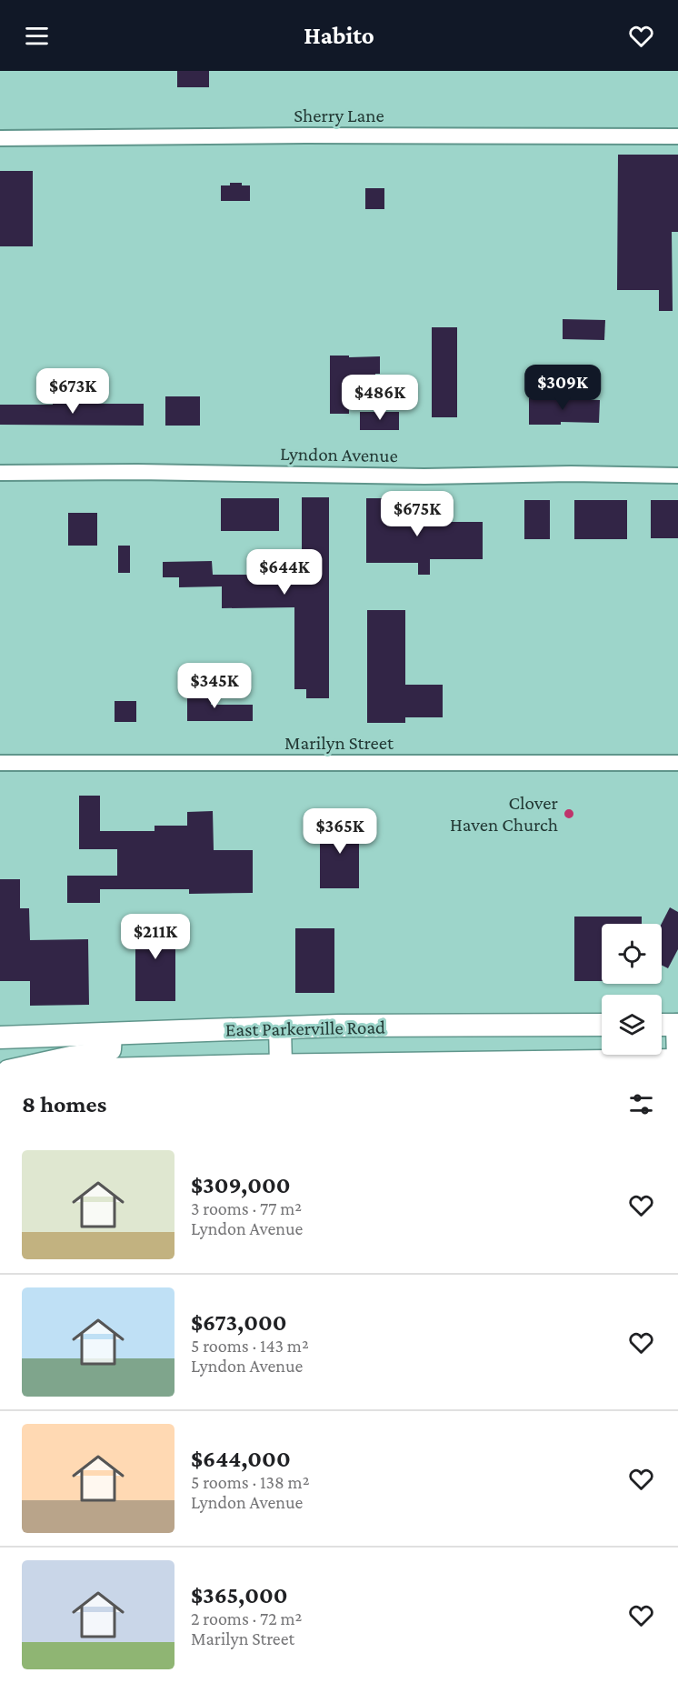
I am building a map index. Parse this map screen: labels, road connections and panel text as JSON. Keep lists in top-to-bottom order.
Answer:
{
  "streets": {
    "main road": ["East Parkerville Road"],
    "street": ["Sherry Lane", "Lyndon Avenue", "Marilyn Street"]
  },
  "places": ["Clover Haven Church"],
  "page": {
    "header": "Habito",
    "price": [
      "$309K",
      "$673K",
      "$486K",
      "$675K",
      "$644K",
      "$345K",
      "$365K",
      "$211K"
    ],
    "heading": "8 homes",
    "list": [
      {
        "name": "$309,000",
        "note": "3 rooms · 77 m² · Lyndon Avenue"
      },
      {
        "name": "$673,000",
        "note": "5 rooms · 143 m² · Lyndon Avenue"
      },
      {
        "name": "$644,000",
        "note": "5 rooms · 138 m² · Lyndon Avenue"
      },
      {
        "name": "$365,000",
        "note": "2 rooms · 72 m² · Marilyn Street"
      }
    ]
  }
}
